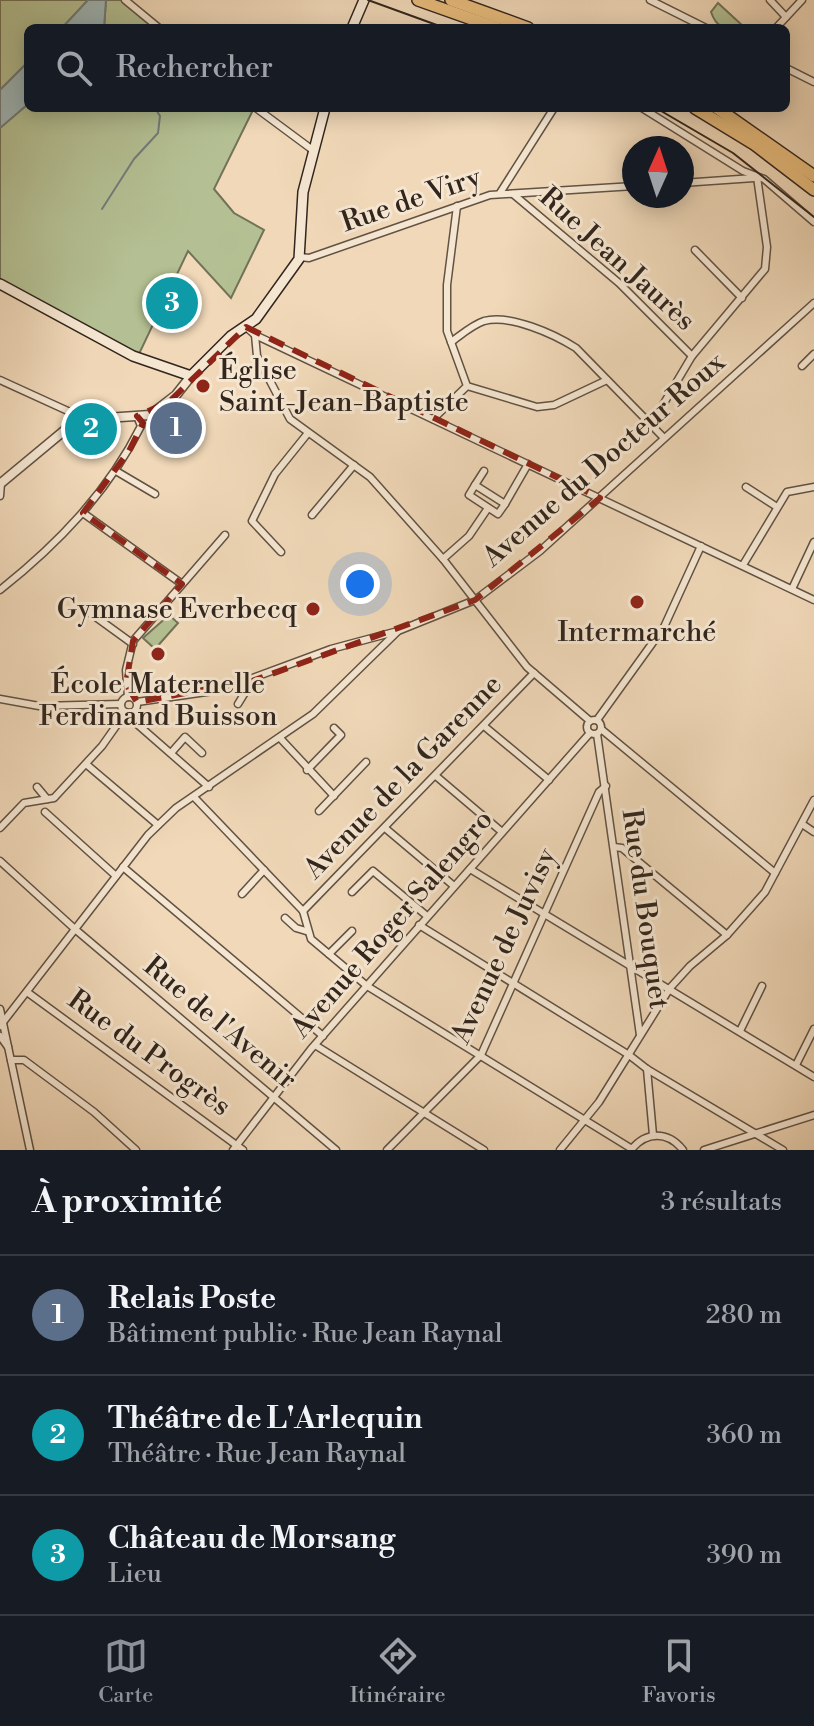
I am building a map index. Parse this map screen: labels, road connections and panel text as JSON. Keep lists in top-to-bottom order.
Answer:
{
  "streets": {
    "street": [
      "Rue de Viry",
      "Rue Jean Jaurès",
      "Avenue du Docteur Roux",
      "Avenue de la Garenne",
      "Rue du Bouquet",
      "Avenue Roger Salengro",
      "Avenue de Juvisy",
      "Rue de l'Avenir",
      "Rue du Progrès"
    ]
  },
  "crossings": [
    ["Rue de Viry", "Rue Jean Jaurès"],
    ["Avenue du Docteur Roux", "Rue de l'Avenir"],
    ["Avenue du Docteur Roux", "Rue du Progrès"],
    ["Rue du Bouquet", "Avenue de Juvisy"],
    ["Avenue Roger Salengro", "Rue de l'Avenir"],
    ["Avenue Roger Salengro", "Rue du Progrès"]
  ],
  "places": [
    "Église Saint-Jean-Baptiste",
    "Intermarché",
    "Gymnase Everbecq",
    "École Maternelle Ferdinand Buisson"
  ],
  "north": "top",
  "page": {
    "search": "Rechercher",
    "pins": ["3", "1", "2"],
    "heading": ["À proximité", "3 résultats"],
    "list": [
      {
        "mark": "1",
        "name": "Relais Poste",
        "note": "Bâtiment public · Rue Jean Raynal",
        "value": "280 m"
      },
      {
        "mark": "2",
        "name": "Théâtre de L'Arlequin",
        "note": "Théâtre · Rue Jean Raynal",
        "value": "360 m"
      },
      {
        "mark": "3",
        "name": "Château de Morsang",
        "note": "Lieu",
        "value": "390 m"
      }
    ],
    "nav": ["Carte", "Itinéraire", "Favoris"]
  }
}
